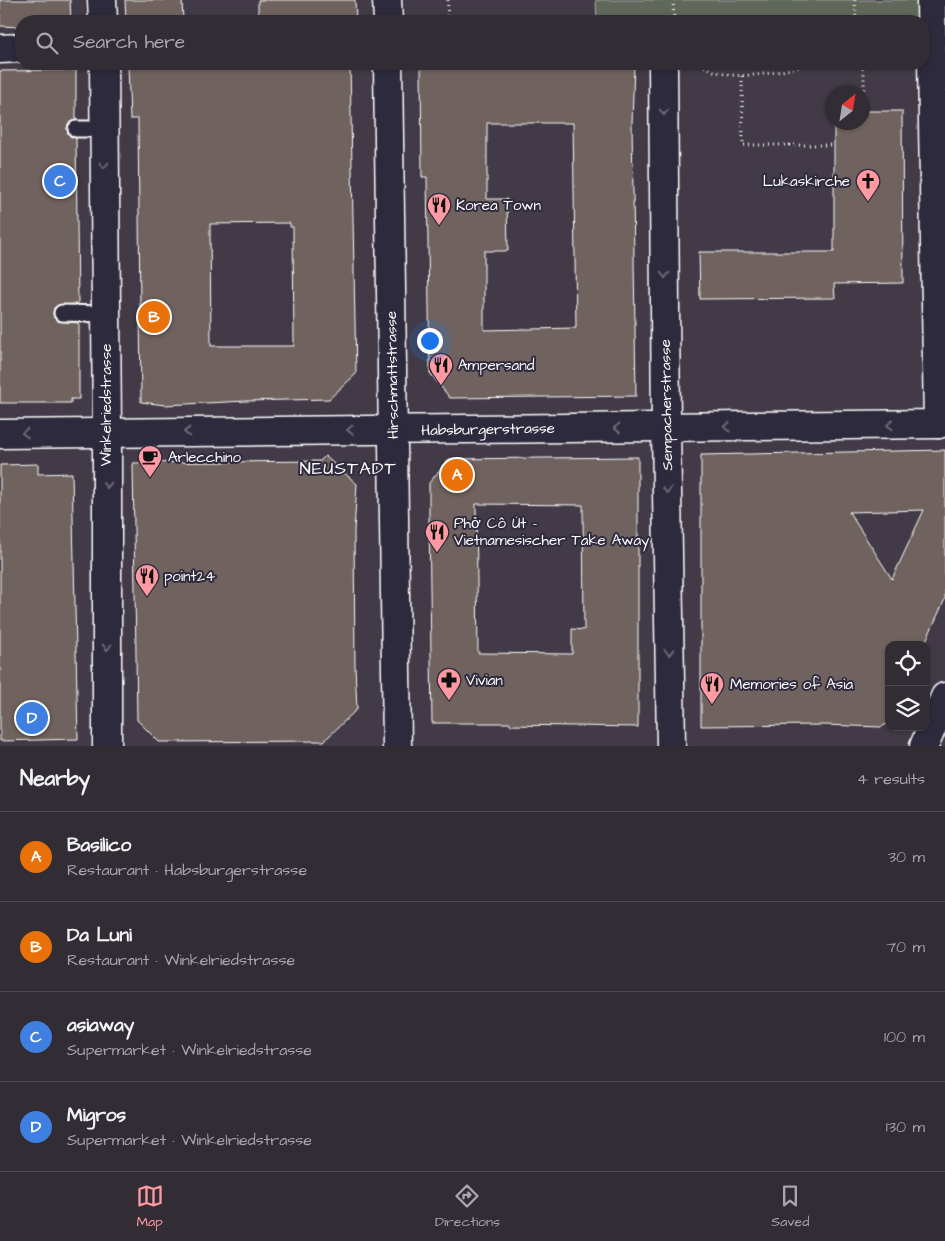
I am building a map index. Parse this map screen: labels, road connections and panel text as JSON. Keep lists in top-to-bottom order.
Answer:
{
  "streets": {
    "street": [
      "Hirschmattstrasse",
      "Winkelriedstrasse",
      "Sempacherstrasse",
      "Habsburgerstrasse"
    ]
  },
  "crossings": [
    ["Hirschmattstrasse", "Habsburgerstrasse"],
    ["Winkelriedstrasse", "Habsburgerstrasse"],
    ["Sempacherstrasse", "Habsburgerstrasse"]
  ],
  "one_way": ["Winkelriedstrasse", "Sempacherstrasse", "Habsburgerstrasse"],
  "districts": ["NEUSTADT"],
  "places": {
    "church": ["Lukaskirche"],
    "restaurant": [
      "Korea Town",
      "Ampersand",
      "Phở Cô Út - Vietnamesischer Take Away",
      "point24",
      "Memories of Asia"
    ],
    "cafe": ["Arlecchino"],
    "pharmacy": ["Vivian"]
  },
  "north": "top right",
  "page": {
    "search": "Search here",
    "pins": [
      "C",
      "B",
      "A",
      "D"
    ],
    "heading": ["Nearby", "4 results"],
    "list": [
      {
        "mark": "A",
        "name": "Basilico",
        "note": "Restaurant · Habsburgerstrasse",
        "value": "30 m"
      },
      {
        "mark": "B",
        "name": "Da Luni",
        "note": "Restaurant · Winkelriedstrasse",
        "value": "70 m"
      },
      {
        "mark": "C",
        "name": "asiaway",
        "note": "Supermarket · Winkelriedstrasse",
        "value": "100 m"
      },
      {
        "mark": "D",
        "name": "Migros",
        "note": "Supermarket · Winkelriedstrasse",
        "value": "130 m"
      }
    ],
    "nav": ["Map", "Directions", "Saved"]
  }
}
